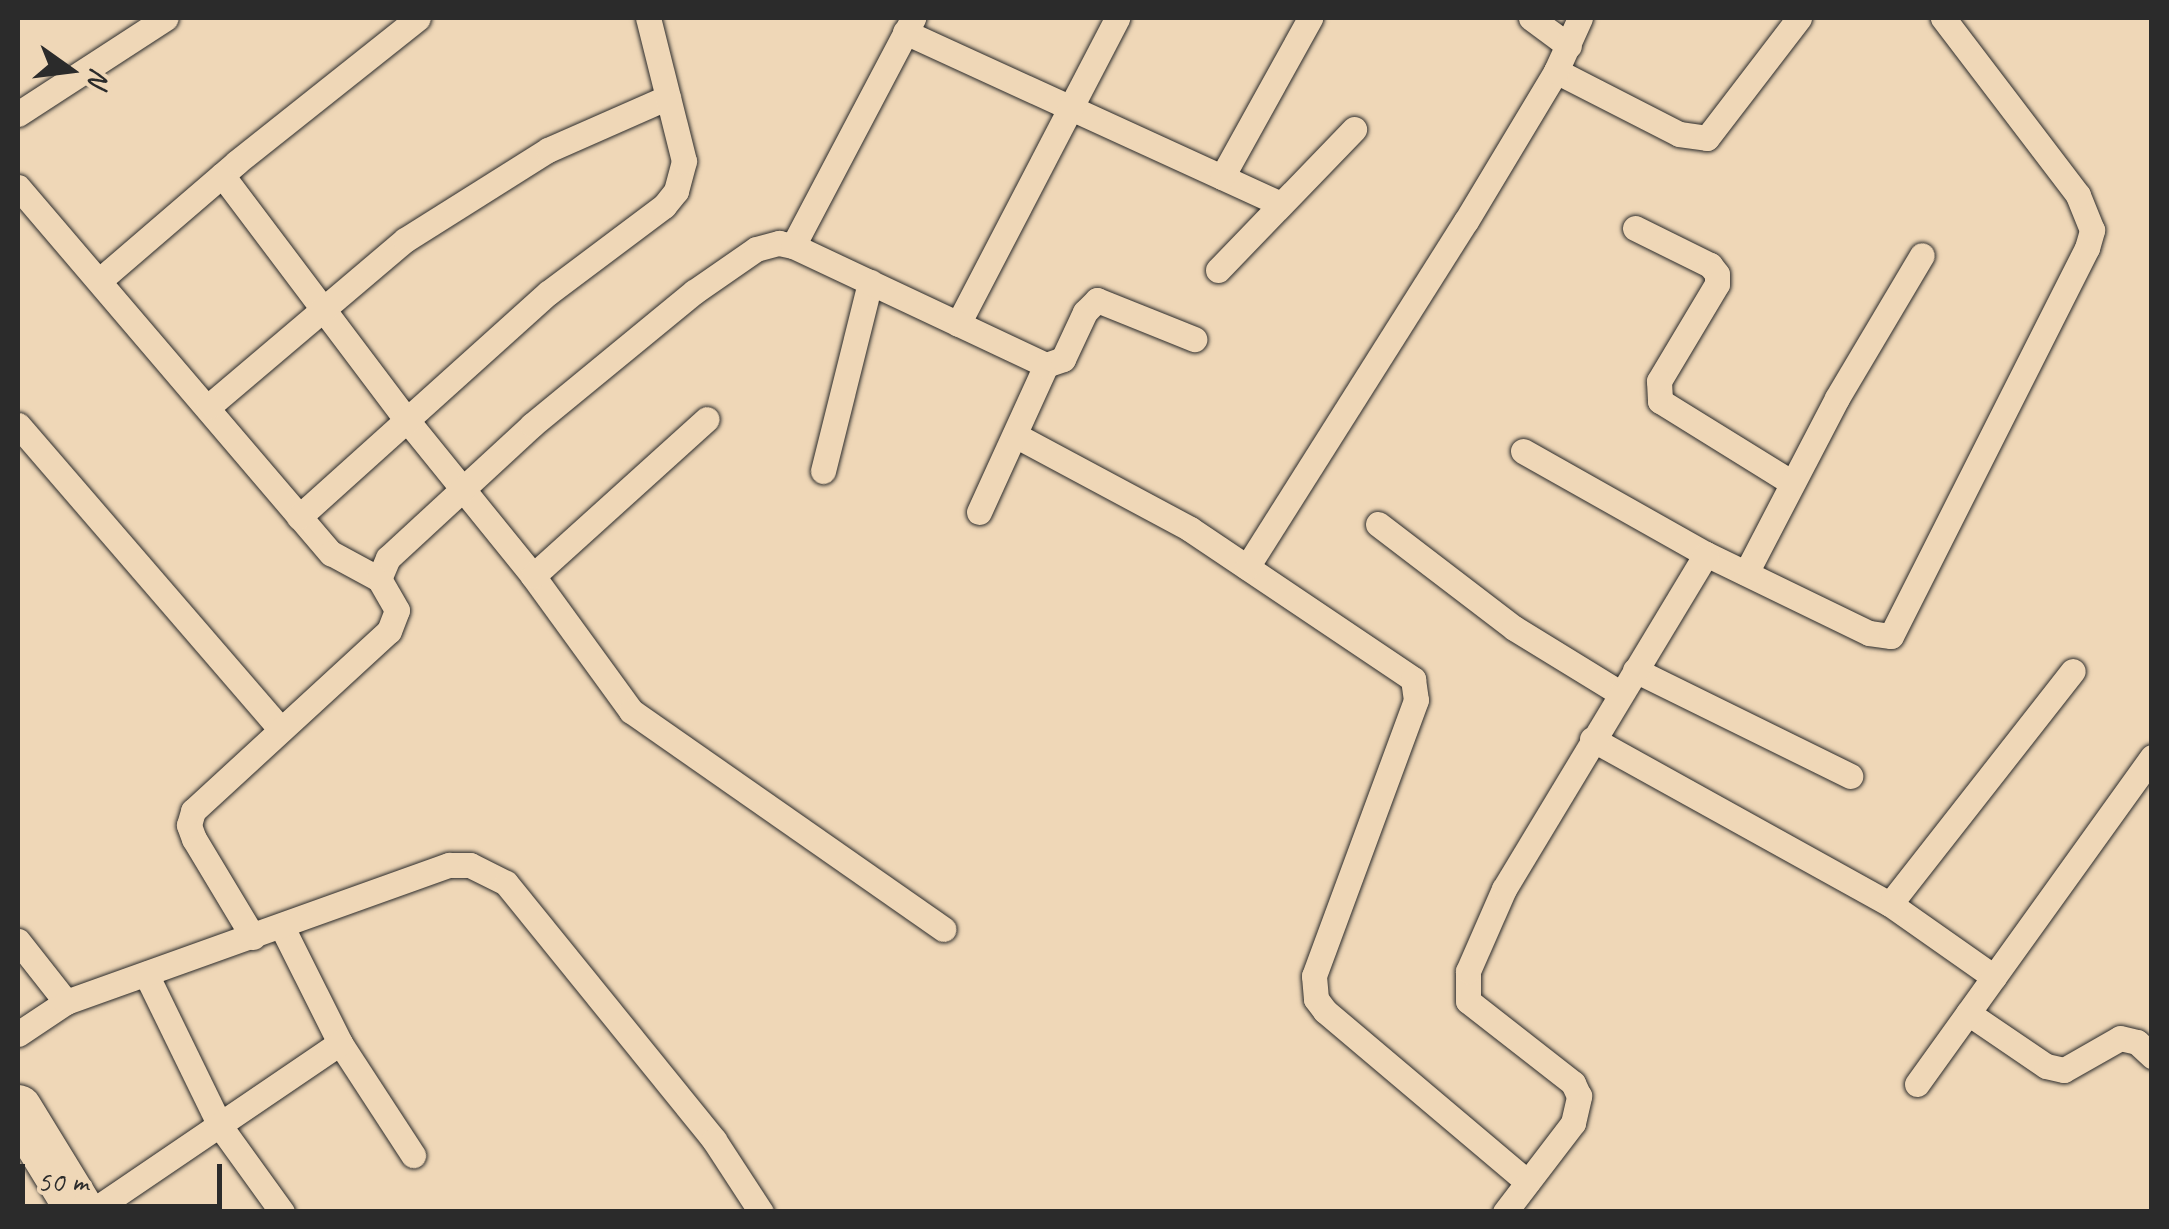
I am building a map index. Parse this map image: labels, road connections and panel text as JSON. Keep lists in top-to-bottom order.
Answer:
{
  "scale_bar": "50 m",
  "north": "right"
}
